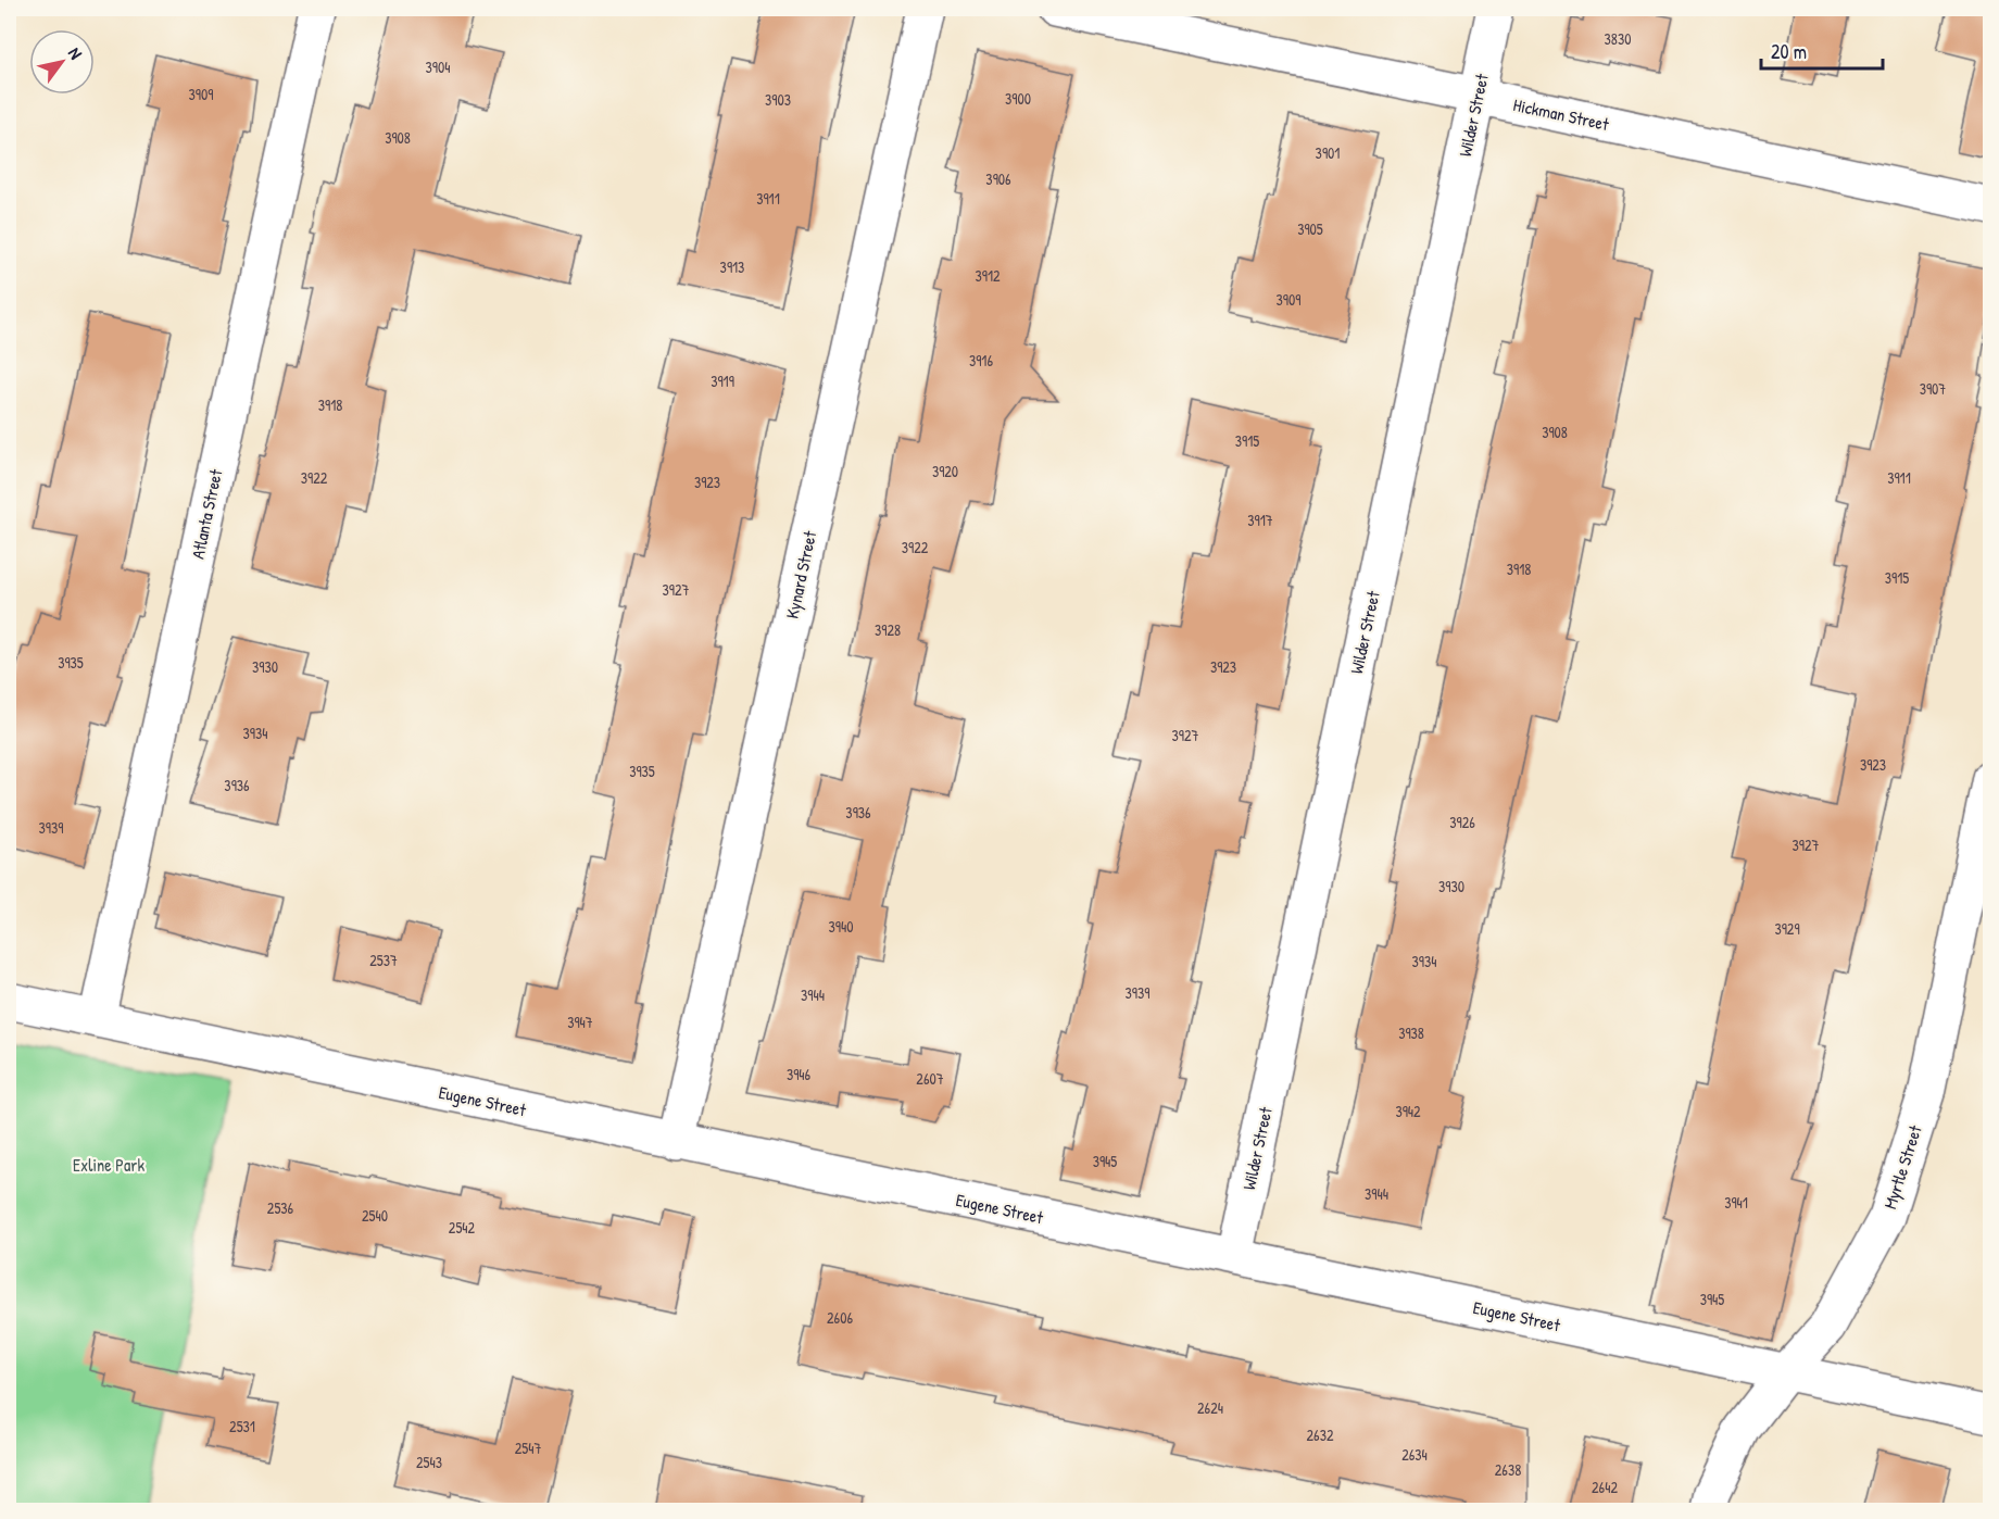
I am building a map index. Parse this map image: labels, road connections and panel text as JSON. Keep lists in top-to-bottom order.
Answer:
{
  "streets": {
    "street": [
      "Hickman Street",
      "Wilder Street",
      "Atlanta Street",
      "Kynard Street",
      "Eugene Street",
      "Myrtle Street"
    ]
  },
  "crossings": [
    ["Hickman Street", "Wilder Street"],
    ["Wilder Street", "Eugene Street"],
    ["Atlanta Street", "Eugene Street"],
    ["Kynard Street", "Eugene Street"],
    ["Eugene Street", "Myrtle Street"]
  ],
  "parks": ["Exline Park"],
  "house_numbers": [
    "3830",
    "3904",
    "3909",
    "3900",
    "3903",
    "3908",
    "3901",
    "3906",
    "3911",
    "3905",
    "3913",
    "3912",
    "3909",
    "3916",
    "3919",
    "3907",
    "3918",
    "3908",
    "3915",
    "3920",
    "3922",
    "3911",
    "3923",
    "3917",
    "3922",
    "3918",
    "3915",
    "3927",
    "3928",
    "3935",
    "3930",
    "3923",
    "3934",
    "3927",
    "3923",
    "3935",
    "3936",
    "3936",
    "3926",
    "3939",
    "3927",
    "3930",
    "3940",
    "3929",
    "2537",
    "3934",
    "3939",
    "3944",
    "3947",
    "3938",
    "3946",
    "2607",
    "3942",
    "3945",
    "3944",
    "3941",
    "2536",
    "2540",
    "2542",
    "3945",
    "2606",
    "2624",
    "2531",
    "2632",
    "2547",
    "2634",
    "2543",
    "2638",
    "2642"
  ],
  "scale_bar": "20 m",
  "north": "top right"
}
